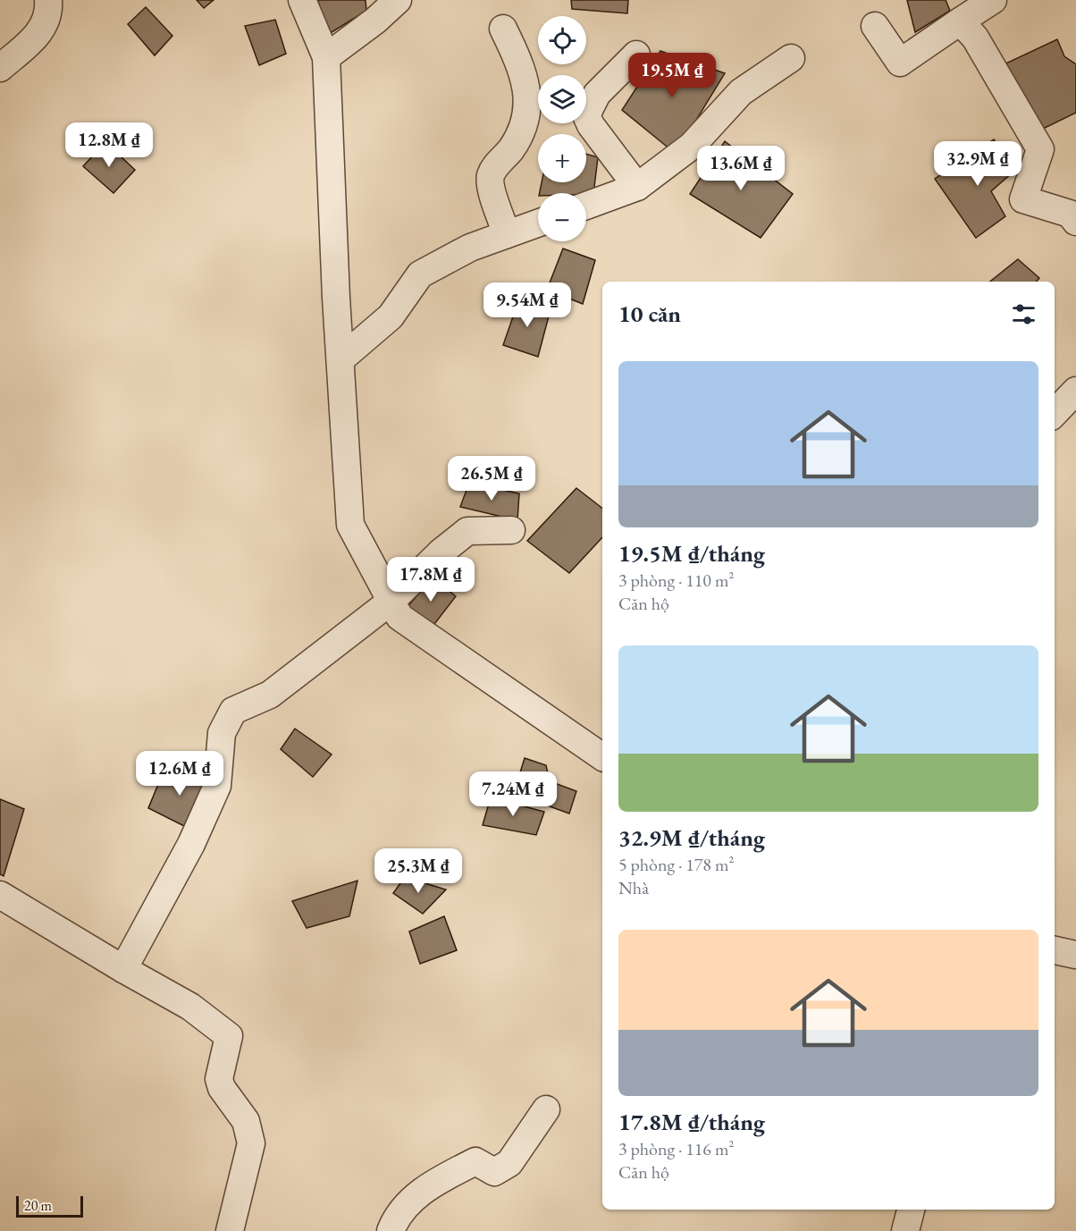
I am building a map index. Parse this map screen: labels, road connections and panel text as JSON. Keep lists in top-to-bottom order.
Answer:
{
  "scale_bar": "20 m",
  "page": {
    "map_buttons": ["+", "−"],
    "price": [
      "19.5M ₫",
      "12.8M ₫",
      "32.9M ₫",
      "13.6M ₫",
      "9.54M ₫",
      "26.5M ₫",
      "17.8M ₫",
      "12.6M ₫",
      "7.24M ₫",
      "25.3M ₫"
    ],
    "heading": "10 căn",
    "list": [
      {
        "name": "19.5M ₫/tháng",
        "note": "3 phòng · 110 m² · Căn hộ"
      },
      {
        "name": "32.9M ₫/tháng",
        "note": "5 phòng · 178 m² · Nhà"
      },
      {
        "name": "17.8M ₫/tháng",
        "note": "3 phòng · 116 m² · Căn hộ"
      }
    ],
    "scale": "20 m"
  }
}
